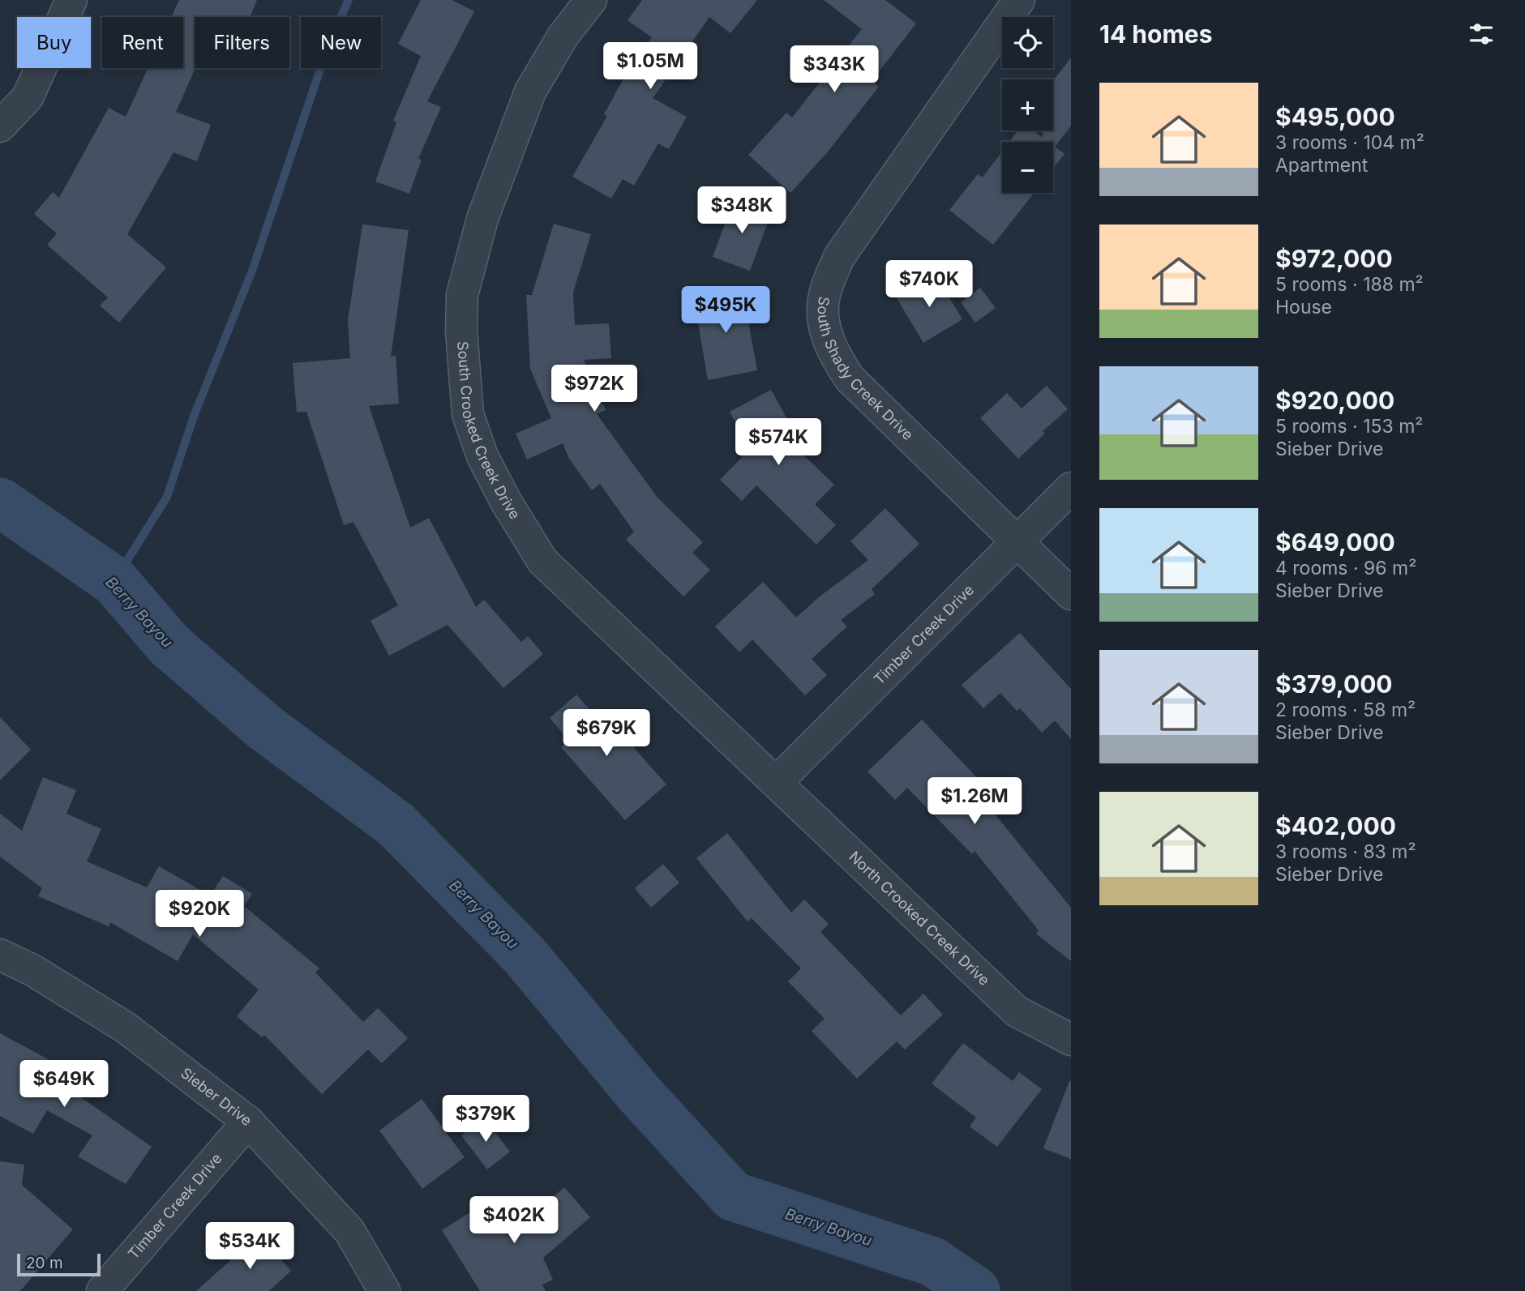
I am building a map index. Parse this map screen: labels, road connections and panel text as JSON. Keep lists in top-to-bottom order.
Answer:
{
  "streets": {
    "street": [
      "South Shady Creek Drive",
      "South Crooked Creek Drive",
      "Timber Creek Drive",
      "North Crooked Creek Drive",
      "Sieber Drive"
    ]
  },
  "crossings": [
    ["South Shady Creek Drive", "Timber Creek Drive"],
    ["South Crooked Creek Drive", "Timber Creek Drive"],
    ["South Crooked Creek Drive", "North Crooked Creek Drive"],
    ["Timber Creek Drive", "North Crooked Creek Drive"],
    ["Timber Creek Drive", "Sieber Drive"]
  ],
  "water": ["Berry Bayou"],
  "scale_bar": "20 m",
  "page": {
    "heading": "14 homes",
    "map_buttons": ["+", "−"],
    "chip": [
      "Buy",
      "Rent",
      "Filters",
      "New"
    ],
    "price": [
      "$1.05M",
      "$343K",
      "$348K",
      "$740K",
      "$495K",
      "$972K",
      "$574K",
      "$679K",
      "$1.26M",
      "$920K",
      "$649K",
      "$379K",
      "$402K",
      "$534K"
    ],
    "list": [
      {
        "name": "$495,000",
        "note": "3 rooms · 104 m² · Apartment"
      },
      {
        "name": "$972,000",
        "note": "5 rooms · 188 m² · House"
      },
      {
        "name": "$920,000",
        "note": "5 rooms · 153 m² · Sieber Drive"
      },
      {
        "name": "$649,000",
        "note": "4 rooms · 96 m² · Sieber Drive"
      },
      {
        "name": "$379,000",
        "note": "2 rooms · 58 m² · Sieber Drive"
      },
      {
        "name": "$402,000",
        "note": "3 rooms · 83 m² · Sieber Drive"
      }
    ],
    "scale": "20 m"
  }
}
